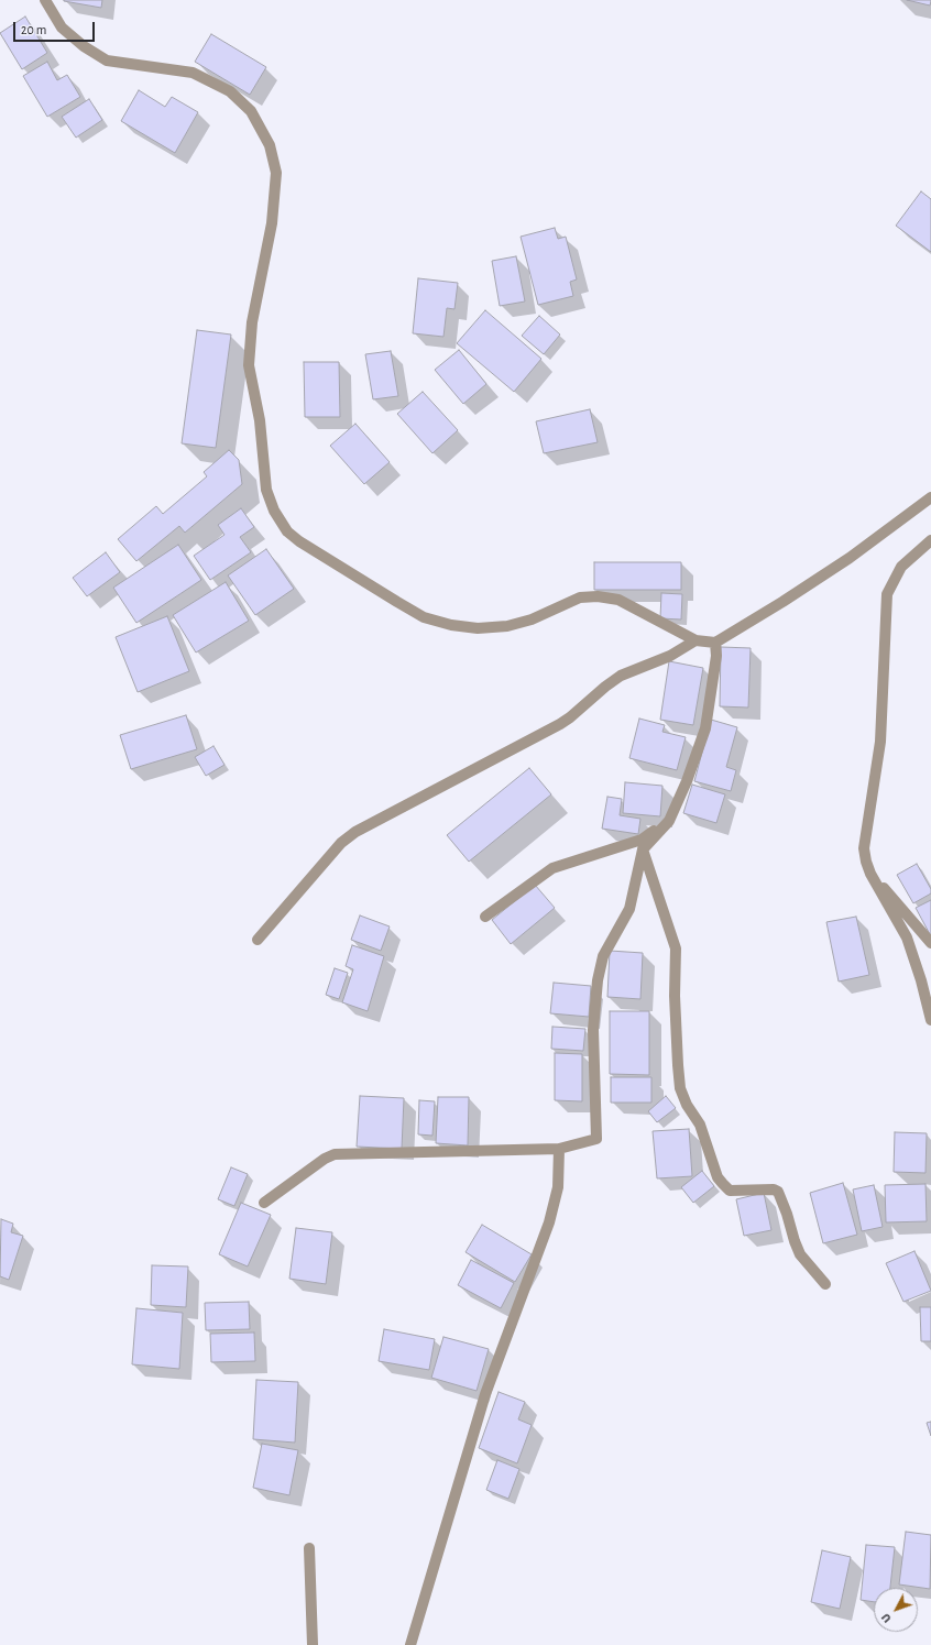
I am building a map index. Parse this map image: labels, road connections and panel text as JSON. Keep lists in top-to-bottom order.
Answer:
{
  "scale_bar": "20 m",
  "north": "bottom left"
}
